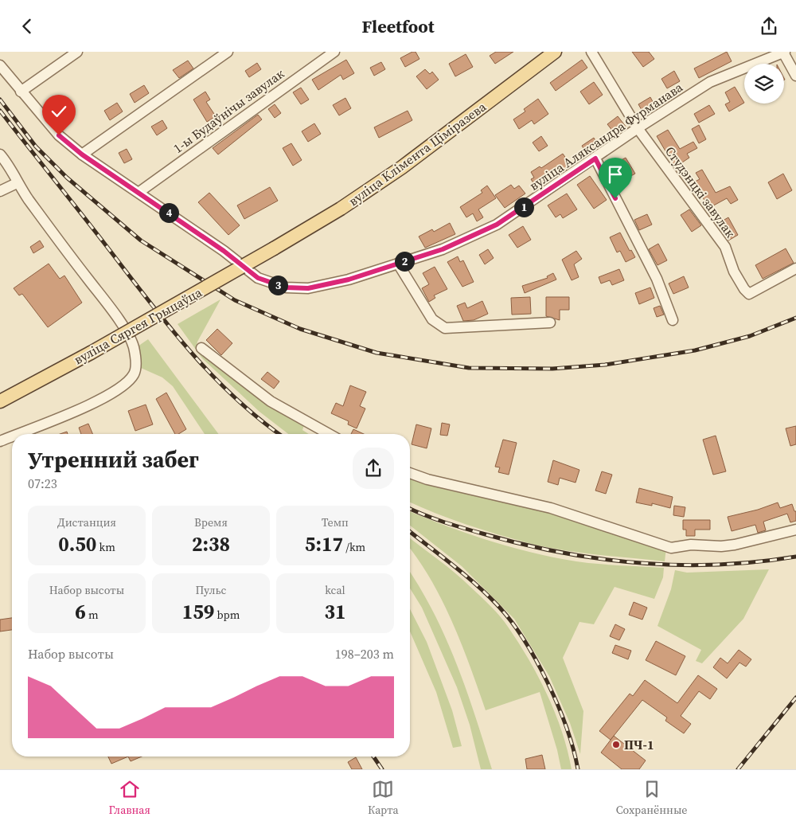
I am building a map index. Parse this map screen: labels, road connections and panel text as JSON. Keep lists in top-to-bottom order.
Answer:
{
  "streets": {
    "main road": ["вуліца Клімента Ціміразева", "вуліца Сяргея Грыцаўца"],
    "street": ["1-ы Будаўнічы завулак", "вуліца Аляксандра Фурманава", "Студэнцкі завулак"]
  },
  "crossings": [
    ["1-ы Будаўнічы завулак", "вуліца Аляксандра Фурманава"],
    ["вуліца Аляксандра Фурманава", "Студэнцкі завулак"],
    ["вуліца Клімента Ціміразева", "вуліца Сяргея Грыцаўца"]
  ],
  "places": ["ПЧ-1"],
  "page": {
    "header": "Fleetfoot",
    "pins": [
      "1",
      "4",
      "2",
      "3"
    ],
    "heading": ["Утренний забег", "07:23"],
    "stats": [
      ["Дистанция", "0.50 km"],
      ["Время", "2:38"],
      ["Темп", "5:17 /km"],
      ["Набор высоты", "6 m"],
      ["Пульс", "159 bpm"],
      ["kcal", "31"]
    ],
    "chart": ["Набор высоты", "198–203 m"],
    "tabs": ["Главная", "Карта", "Сохранённые"]
  }
}
